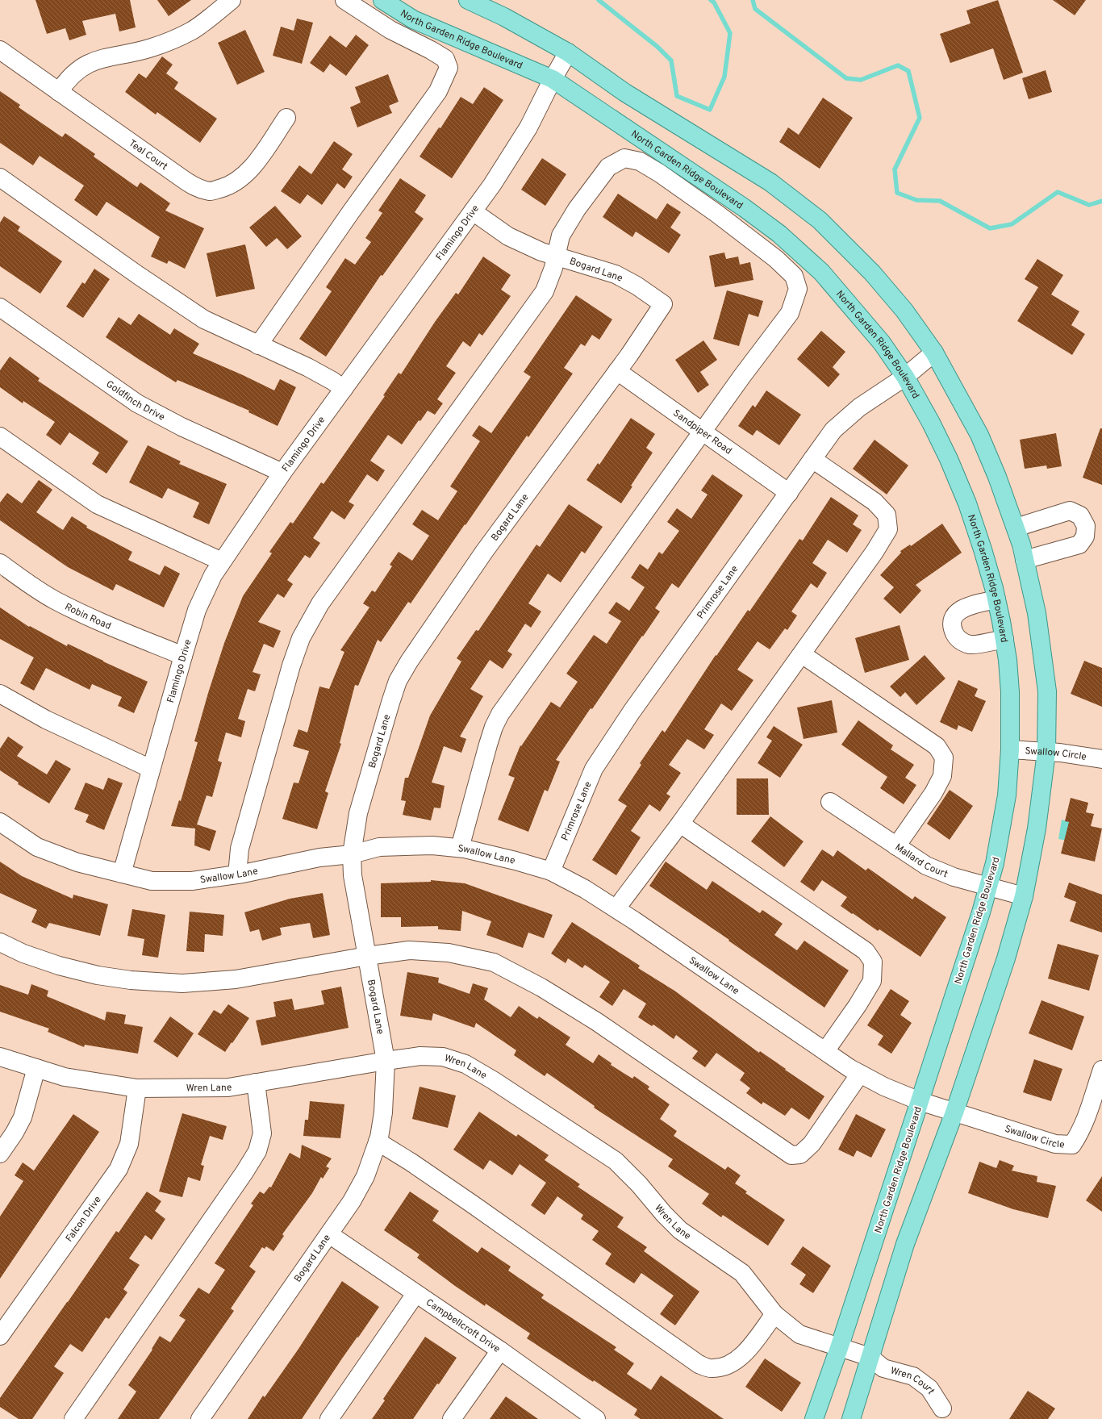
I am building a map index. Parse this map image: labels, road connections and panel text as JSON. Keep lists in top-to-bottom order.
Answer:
{
  "streets": {
    "main road": ["North Garden Ridge Boulevard"],
    "street": [
      "Teal Court",
      "Flamingo Drive",
      "Bogard Lane",
      "Goldfinch Drive",
      "Sandpiper Road",
      "Primrose Lane",
      "Robin Road",
      "Swallow Circle",
      "Swallow Lane",
      "Mallard Court",
      "Wren Lane",
      "Falcon Drive",
      "Campbellcroft Drive",
      "Wren Court"
    ]
  },
  "crossings": [
    ["North Garden Ridge Boulevard", "Flamingo Drive"],
    ["North Garden Ridge Boulevard", "Primrose Lane"],
    ["North Garden Ridge Boulevard", "Swallow Circle"],
    ["North Garden Ridge Boulevard", "Swallow Lane"],
    ["North Garden Ridge Boulevard", "Mallard Court"],
    ["North Garden Ridge Boulevard", "Wren Lane"],
    ["North Garden Ridge Boulevard", "Wren Court"],
    ["Flamingo Drive", "Bogard Lane"],
    ["Flamingo Drive", "Goldfinch Drive"],
    ["Flamingo Drive", "Robin Road"],
    ["Flamingo Drive", "Swallow Lane"],
    ["Bogard Lane", "Sandpiper Road"],
    ["Bogard Lane", "Swallow Lane"],
    ["Bogard Lane", "Wren Lane"],
    ["Bogard Lane", "Campbellcroft Drive"],
    ["Sandpiper Road", "Primrose Lane"],
    ["Primrose Lane", "Swallow Lane"],
    ["Swallow Circle", "Swallow Lane"],
    ["Wren Lane", "Falcon Drive"],
    ["Wren Lane", "Wren Court"]
  ]
}
